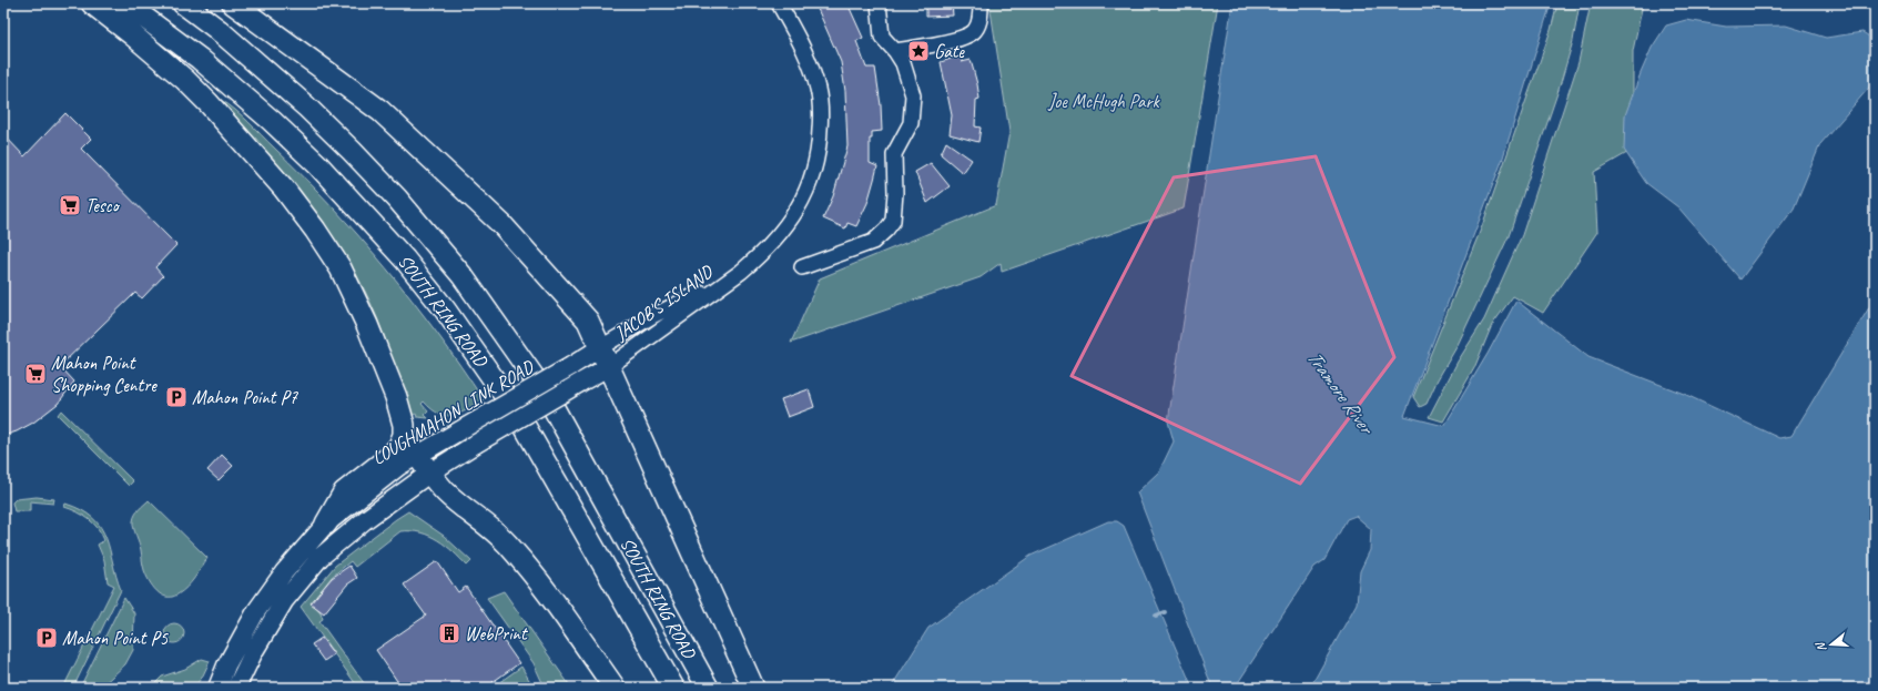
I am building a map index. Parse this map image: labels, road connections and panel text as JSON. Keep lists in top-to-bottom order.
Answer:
{
  "streets": {
    "highway": ["SOUTH RING ROAD"],
    "main road": ["LOUGHMAHON LINK ROAD"],
    "street": ["JACOB'S ISLAND"]
  },
  "crossings": [
    ["JACOB'S ISLAND", "LOUGHMAHON LINK ROAD"]
  ],
  "water": ["Tramore River"],
  "parks": ["Joe McHugh Park"],
  "places": {
    "place": ["Gate"],
    "supermarket": ["Tesco", "Mahon Point Shopping Centre"],
    "parking": ["Mahon Point P7", "Mahon Point P5"],
    "building": ["WebPrint"]
  },
  "north": "left"
}
